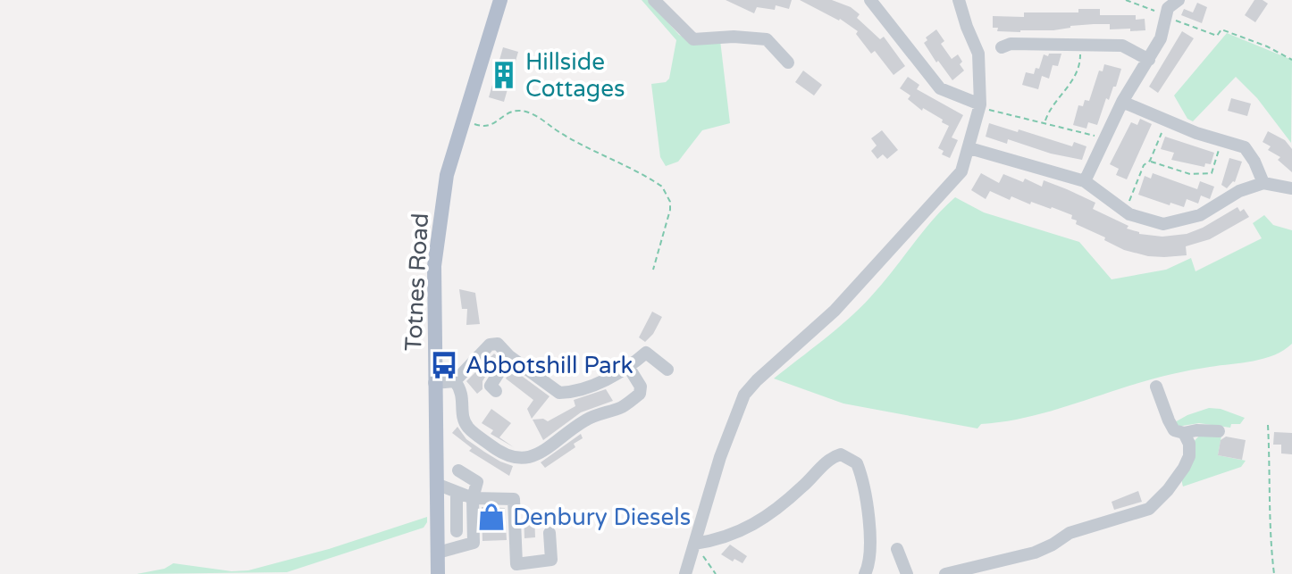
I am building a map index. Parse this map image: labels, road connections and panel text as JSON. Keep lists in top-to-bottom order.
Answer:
{
  "streets": {
    "main road": ["Totnes Road"]
  },
  "places": {
    "building": ["Hillside Cottages"],
    "bus stop": ["Abbotshill Park"],
    "shop": ["Denbury Diesels"]
  }
}
